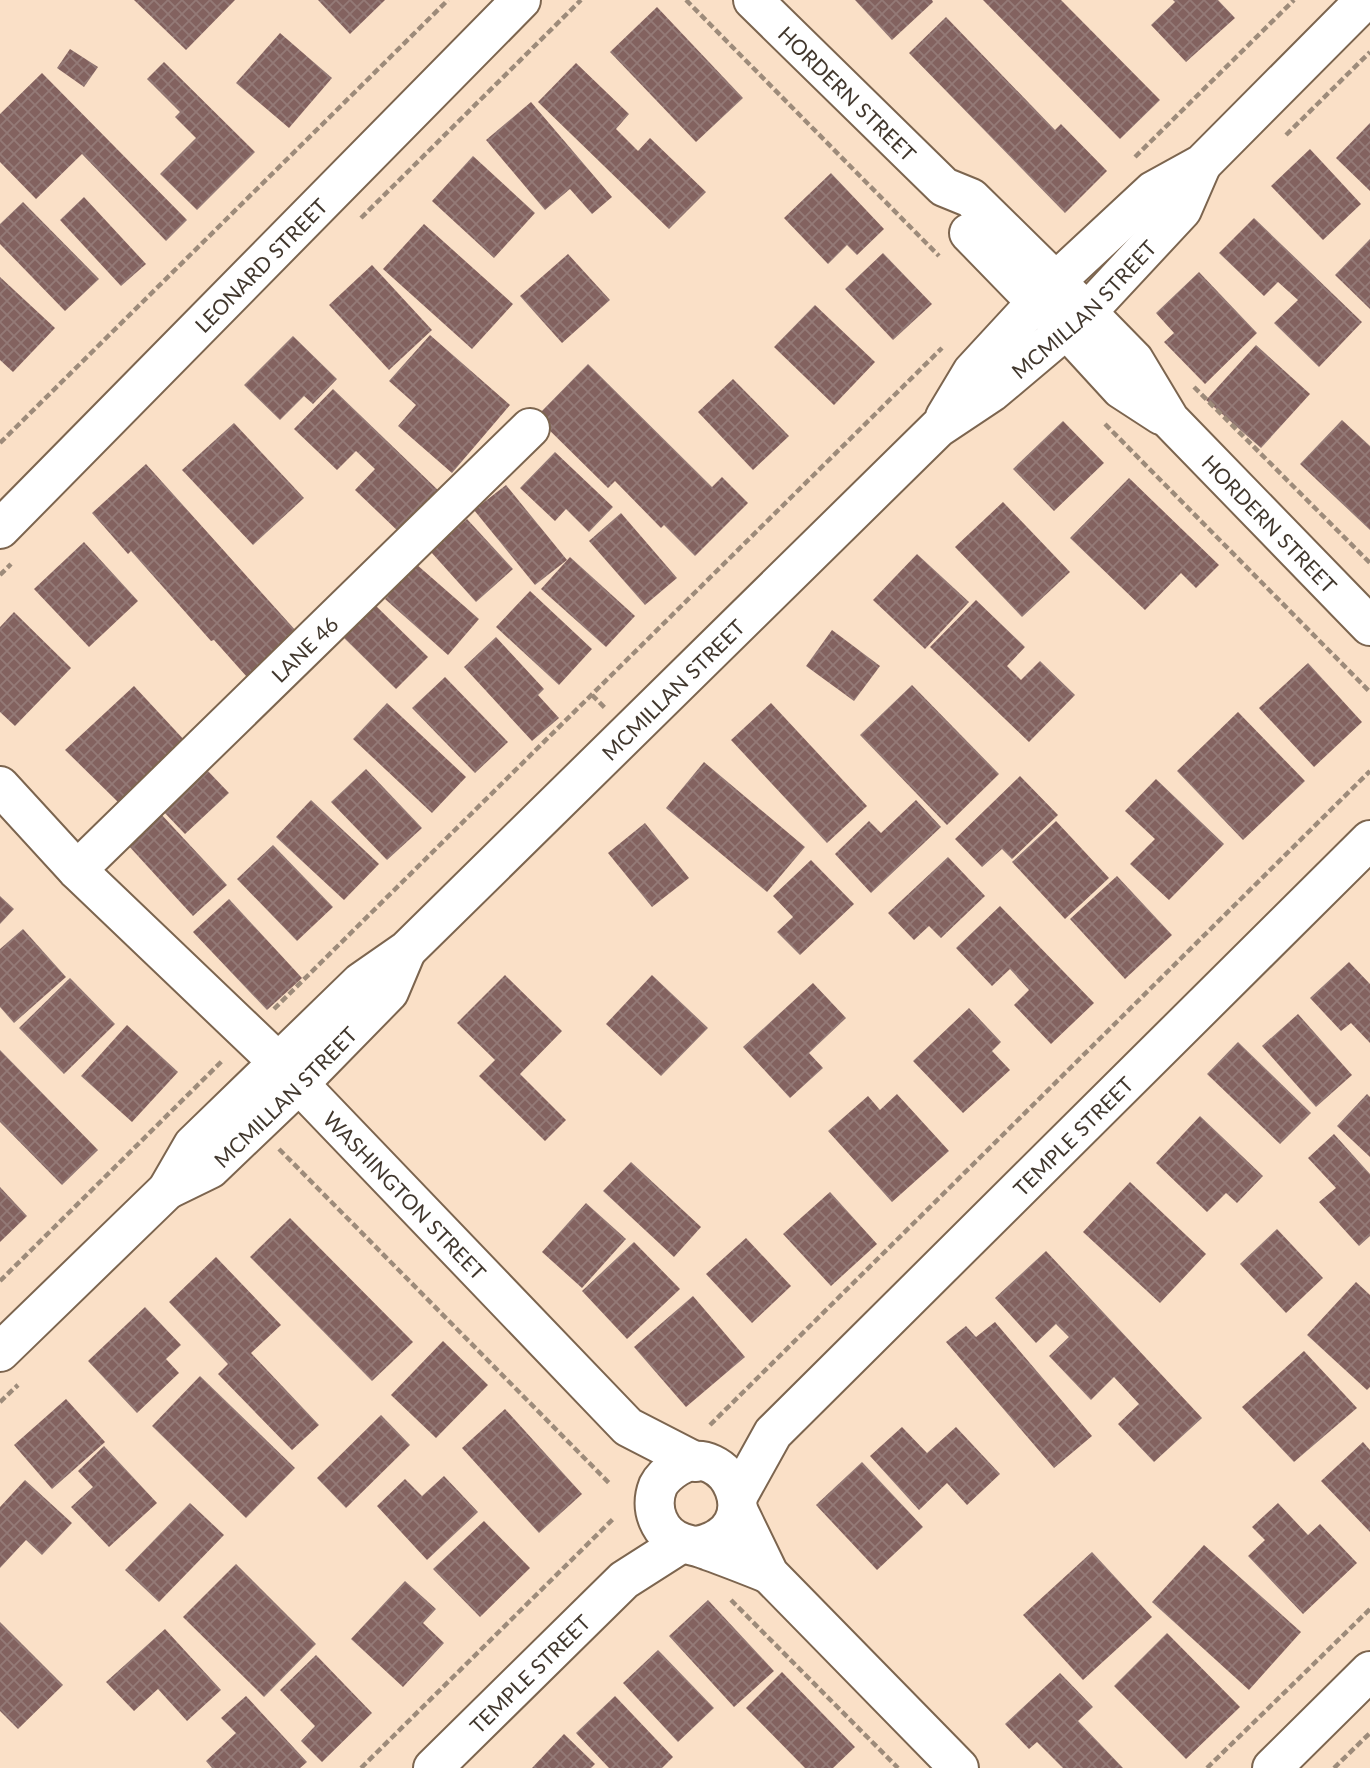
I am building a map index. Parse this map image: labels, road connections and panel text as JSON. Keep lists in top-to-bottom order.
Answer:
{
  "streets": {
    "street": [
      "HORDERN STREET",
      "LEONARD STREET",
      "MCMILLAN STREET",
      "LANE 46",
      "TEMPLE STREET",
      "WASHINGTON STREET"
    ]
  },
  "crossings": [
    ["HORDERN STREET", "MCMILLAN STREET"],
    ["MCMILLAN STREET", "WASHINGTON STREET"],
    ["LANE 46", "WASHINGTON STREET"],
    ["TEMPLE STREET", "WASHINGTON STREET"]
  ]
}
